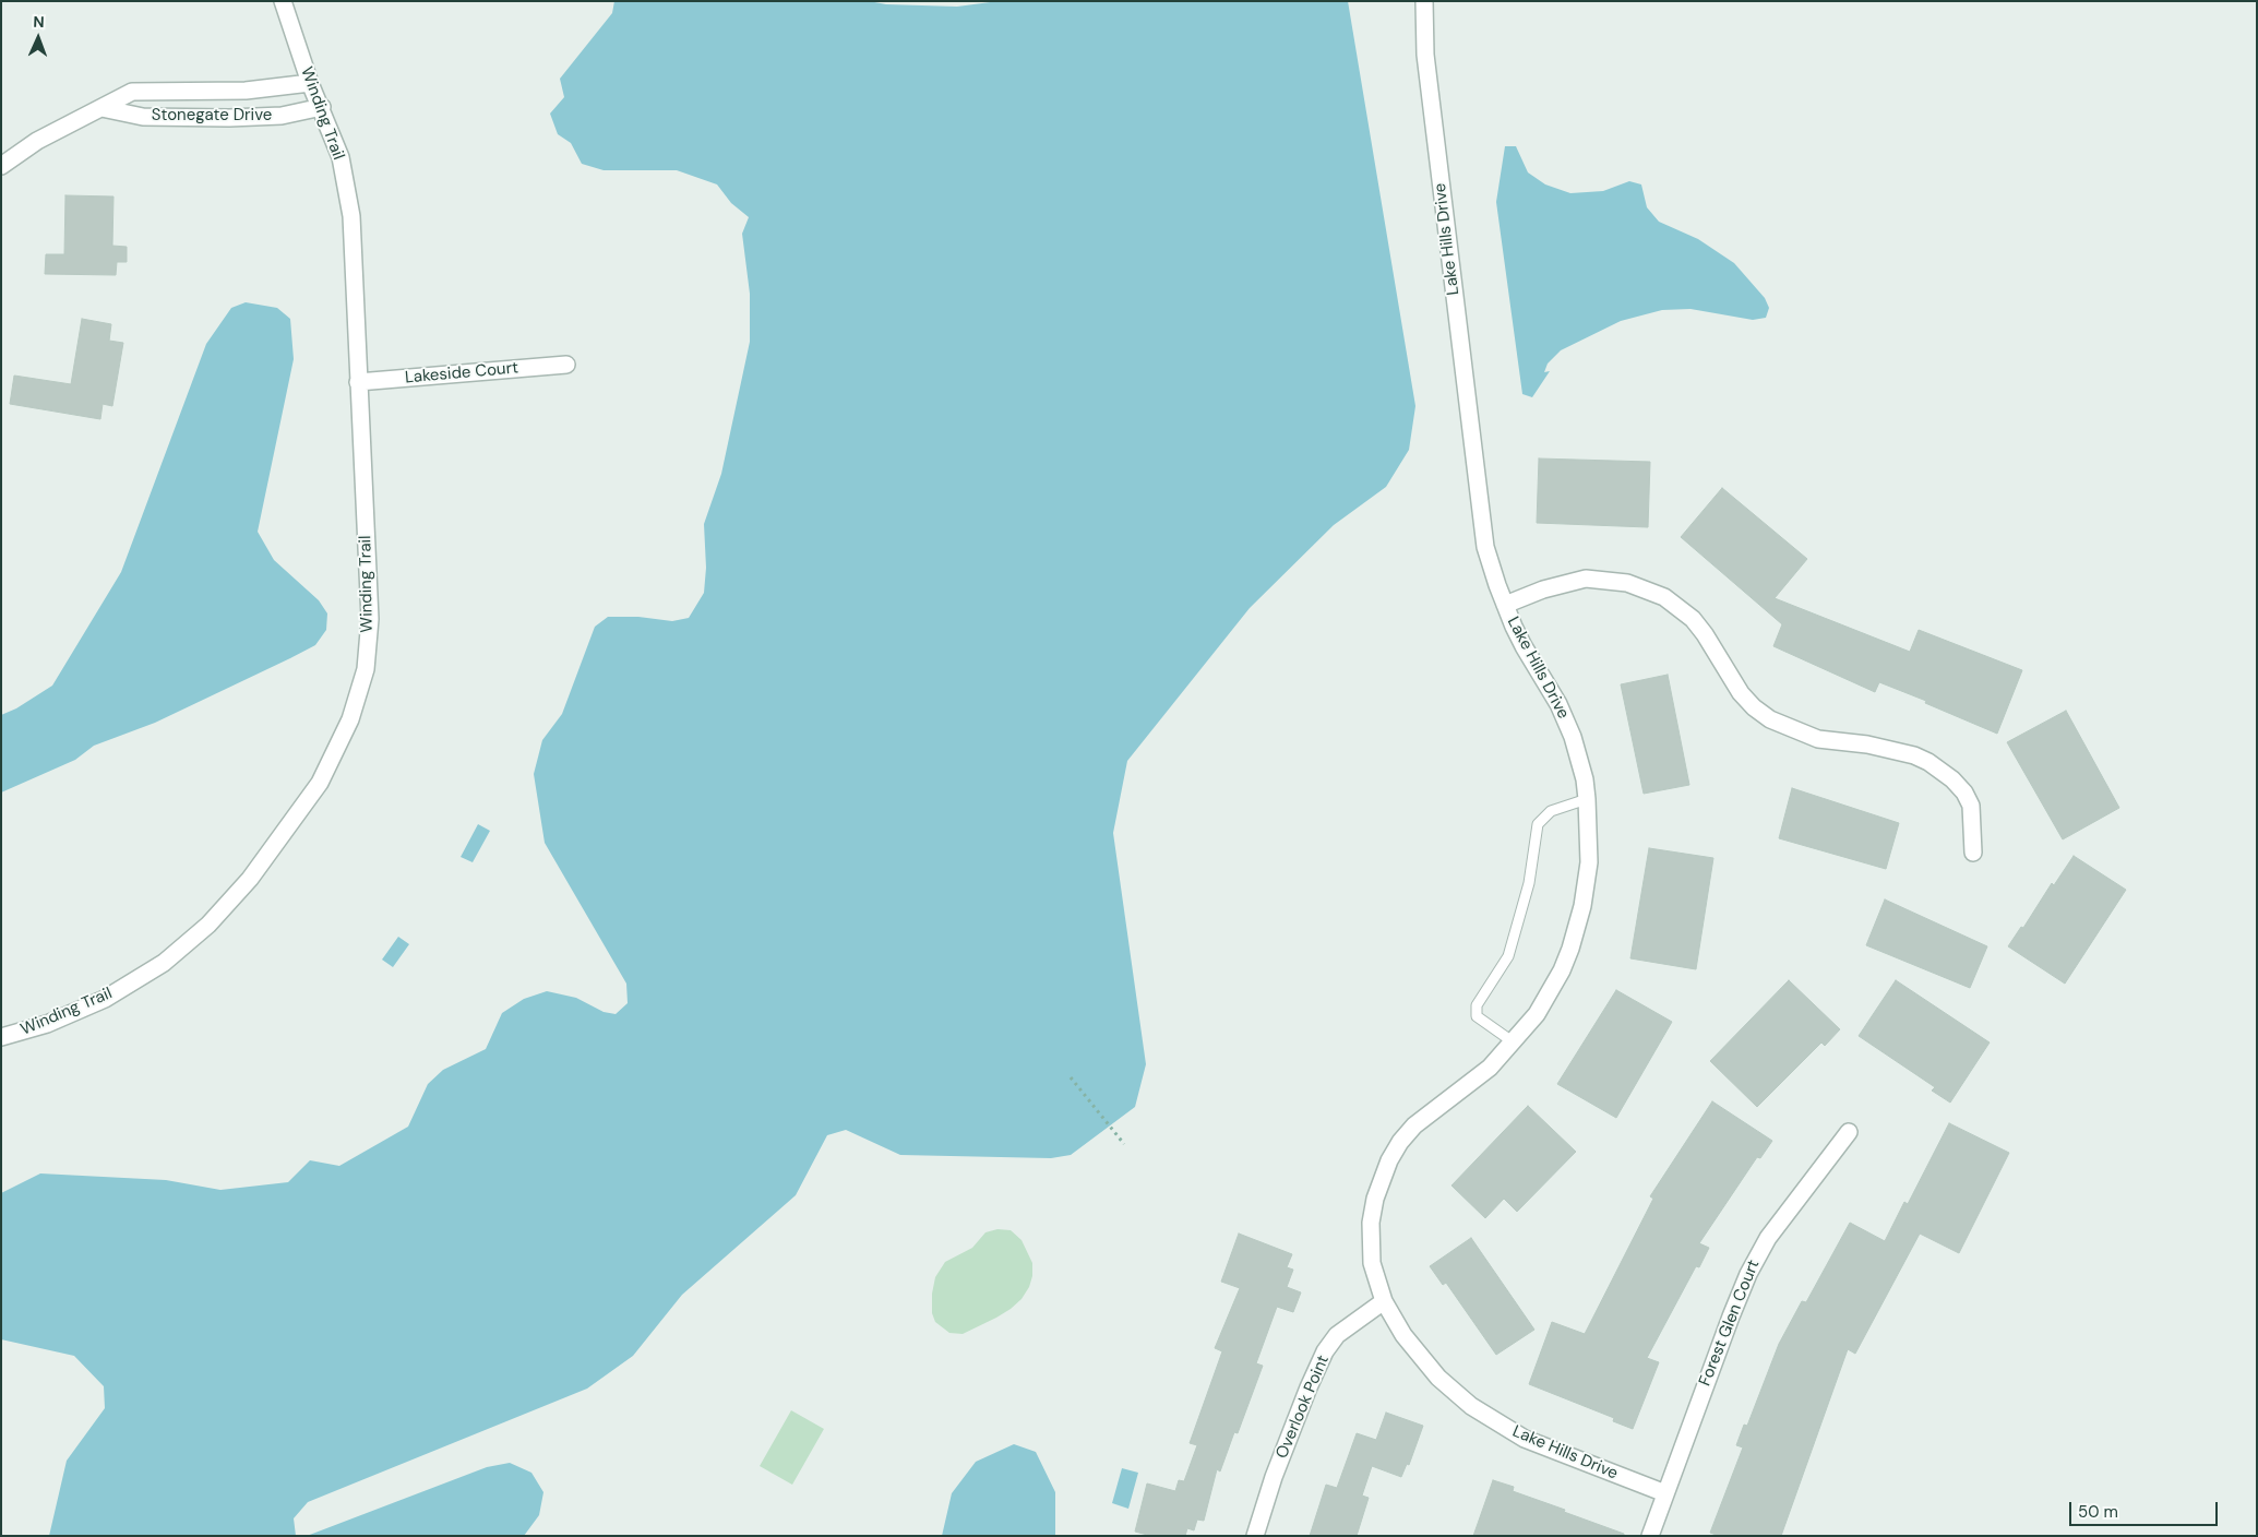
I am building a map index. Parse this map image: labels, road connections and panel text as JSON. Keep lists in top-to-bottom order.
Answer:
{
  "streets": {
    "street": [
      "Winding Trail",
      "Stonegate Drive",
      "Lake Hills Drive",
      "Lakeside Court",
      "Forest Glen Court",
      "Overlook Point"
    ]
  },
  "crossings": [
    ["Winding Trail", "Stonegate Drive"],
    ["Winding Trail", "Lakeside Court"],
    ["Lake Hills Drive", "Forest Glen Court"],
    ["Lake Hills Drive", "Overlook Point"]
  ],
  "scale_bar": "50 m",
  "north": "top"
}
